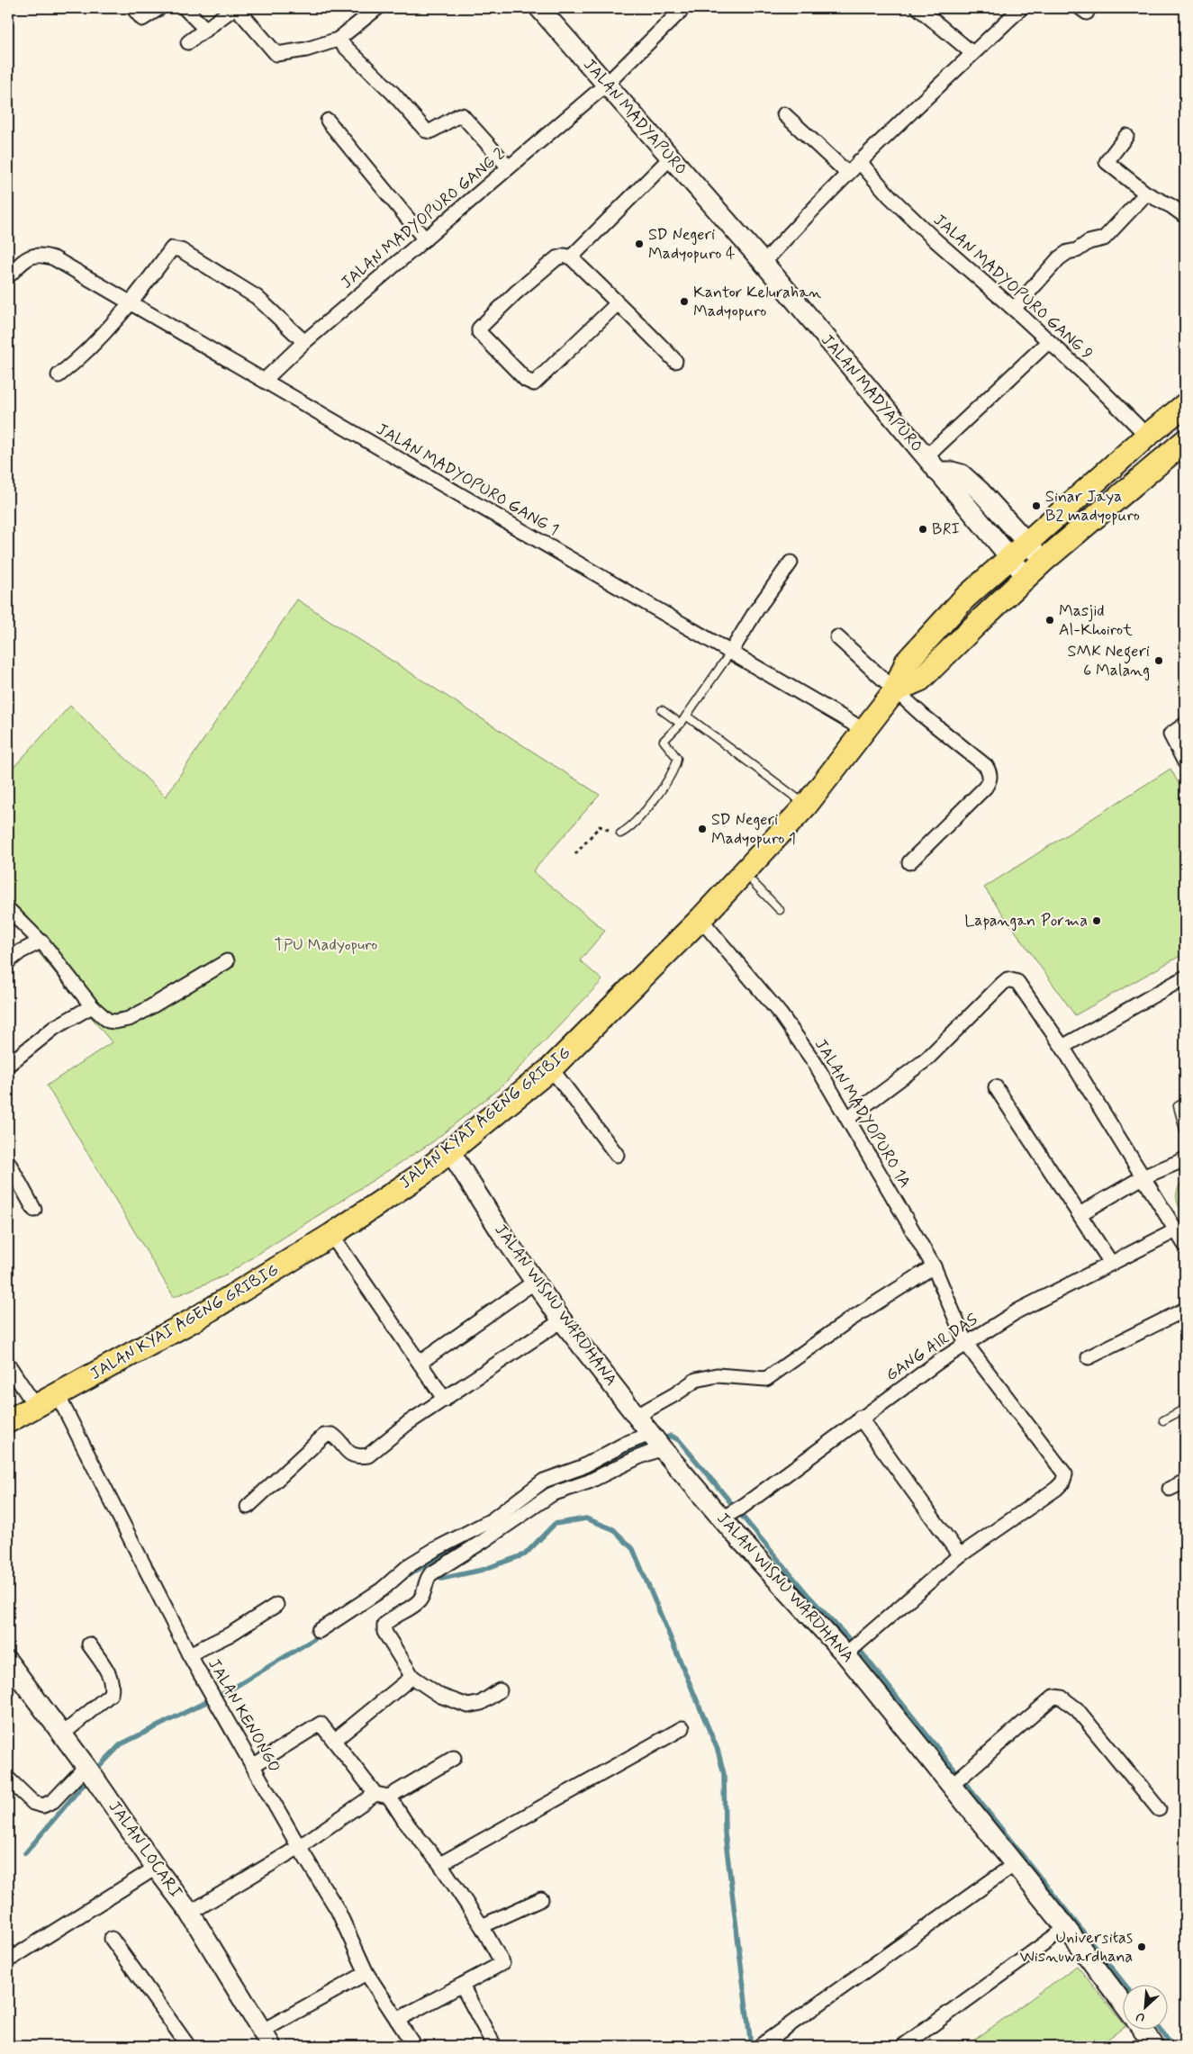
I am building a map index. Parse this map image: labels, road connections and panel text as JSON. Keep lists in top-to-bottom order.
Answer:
{
  "streets": {
    "main road": ["JALAN KYAI AGENG GRIBIG"],
    "street": [
      "JALAN MADYAPURO",
      "JALAN MADYOPURO GANG 2",
      "JALAN MADYOPURO GANG 9",
      "JALAN MADYOPURO GANG 1",
      "JALAN MADYOPURO 1A",
      "JALAN WISNU WARDHANA",
      "GANG AIR DAS",
      "JALAN KENONGO",
      "JALAN LOCARI"
    ]
  },
  "crossings": [
    ["JALAN MADYAPURO", "JALAN MADYOPURO GANG 2"],
    ["JALAN MADYAPURO", "JALAN KYAI AGENG GRIBIG"],
    ["JALAN MADYOPURO GANG 2", "JALAN MADYOPURO GANG 1"],
    ["JALAN MADYOPURO GANG 9", "JALAN KYAI AGENG GRIBIG"],
    ["JALAN MADYOPURO GANG 1", "JALAN KYAI AGENG GRIBIG"],
    ["JALAN MADYOPURO 1A", "JALAN KYAI AGENG GRIBIG"],
    ["JALAN MADYOPURO 1A", "GANG AIR DAS"],
    ["JALAN KYAI AGENG GRIBIG", "JALAN WISNU WARDHANA"],
    ["JALAN KYAI AGENG GRIBIG", "JALAN KENONGO"],
    ["JALAN WISNU WARDHANA", "GANG AIR DAS"]
  ],
  "parks": ["TPU Madyopuro"],
  "places": [
    "SD Negeri Madyopuro 4",
    "Kantor Kelurahan Madyopuro",
    "Sinar Jaya B2 madyopuro",
    "BRI",
    "Masjid Al-Khoirot",
    "SMK Negeri 6 Malang",
    "SD Negeri Madyopuro 1",
    "Lapangan Porma",
    "Universitas Wisnuwardhana"
  ],
  "north": "bottom left"
}
